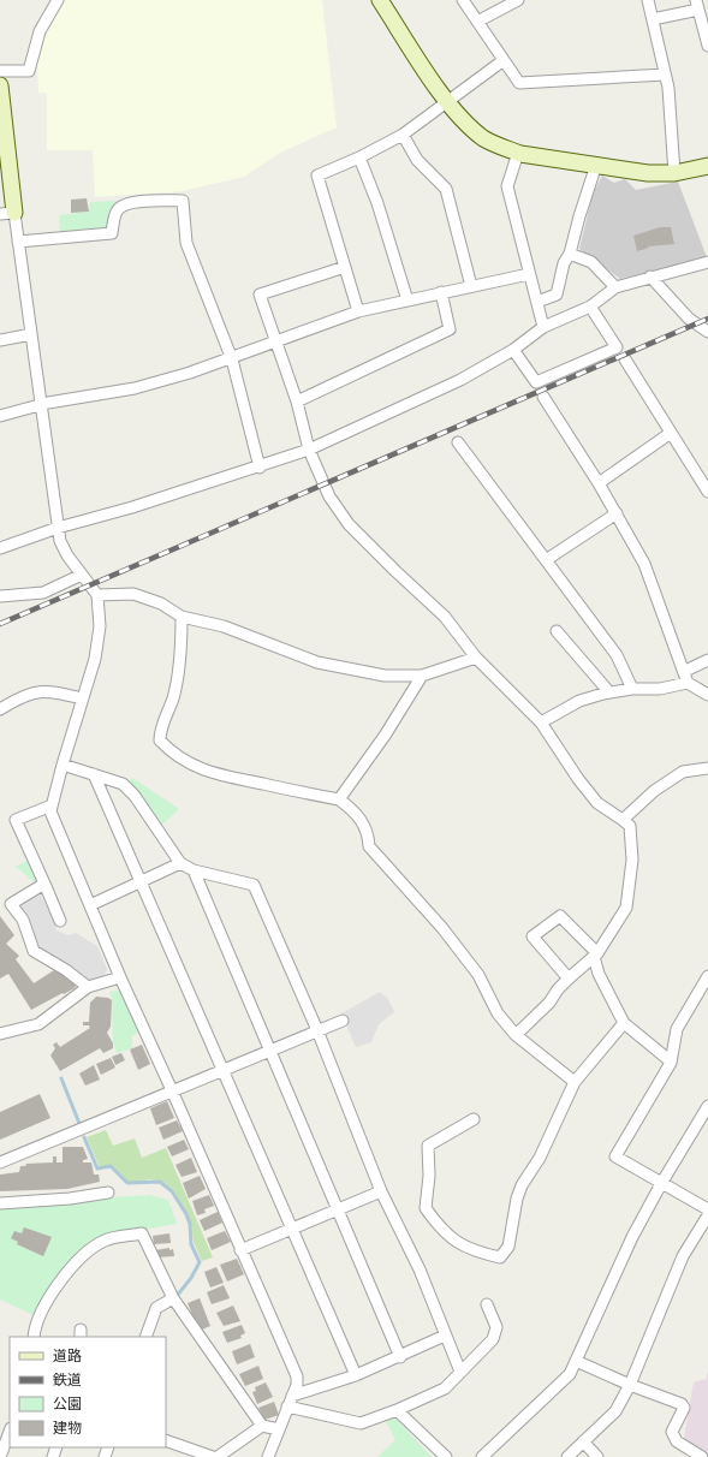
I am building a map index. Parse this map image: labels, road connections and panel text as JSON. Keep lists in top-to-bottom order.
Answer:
{
  "legend": [
    "道路",
    "鉄道",
    "公園",
    "建物"
  ]
}
